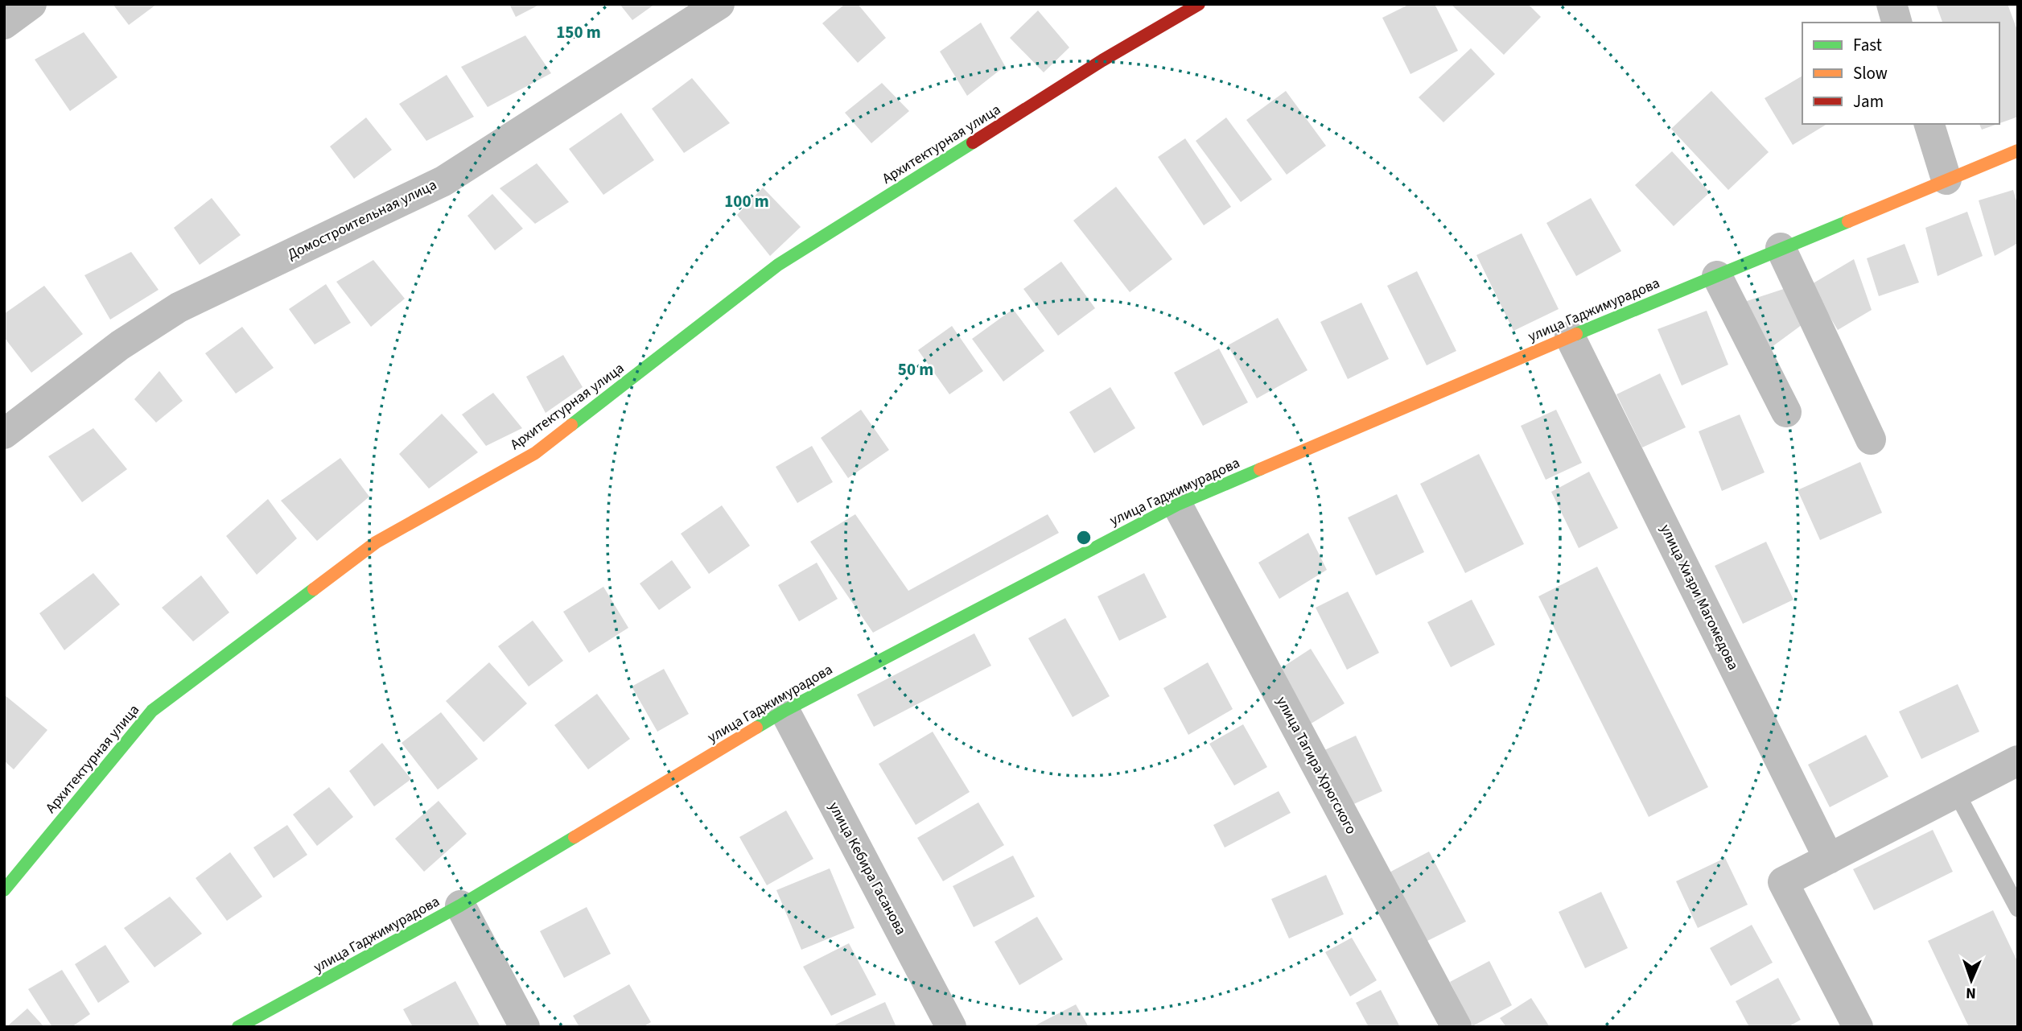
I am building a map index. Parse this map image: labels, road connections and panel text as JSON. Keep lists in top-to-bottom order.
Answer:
{
  "streets": {
    "street": [
      "Архитектурная улица",
      "Домостроительная улица",
      "улица Гаджимурадова",
      "улица Хизри Магомедова",
      "улица Тагира Хрюгского",
      "улица Кебира Гасанова"
    ]
  },
  "crossings": [
    ["улица Гаджимурадова", "улица Хизри Магомедова"],
    ["улица Гаджимурадова", "улица Тагира Хрюгского"],
    ["улица Гаджимурадова", "улица Кебира Гасанова"]
  ],
  "legend": ["Fast", "Slow", "Jam"],
  "north": "bottom",
  "rings": ["150 m", "100 m", "50 m"]
}
